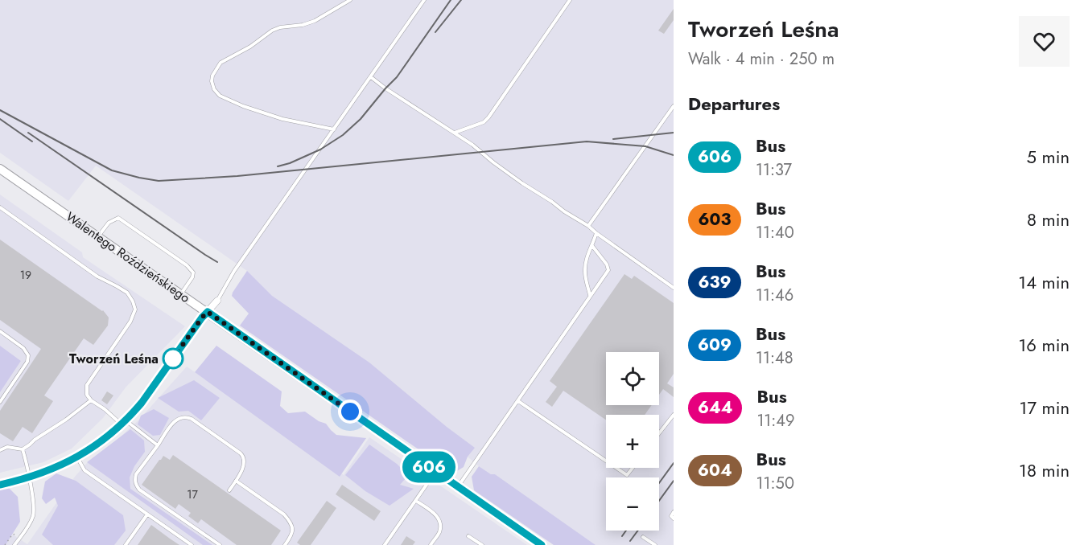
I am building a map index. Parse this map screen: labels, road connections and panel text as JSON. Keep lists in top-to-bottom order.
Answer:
{
  "streets": {
    "street": ["Walentego Roździeńskiego"]
  },
  "places": ["Tworzeń Leśna"],
  "lines": ["bus line 606"],
  "house_numbers": ["19", "17"],
  "page": {
    "on_map": "606",
    "heading": [
      ["Tworzeń Leśna", "Walk · 4 min · 250 m"],
      "Departures"
    ],
    "list": [
      {
        "mark": "606",
        "name": "Bus",
        "note": "11:37",
        "value": "5 min"
      },
      {
        "mark": "603",
        "name": "Bus",
        "note": "11:40",
        "value": "8 min"
      },
      {
        "mark": "639",
        "name": "Bus",
        "note": "11:46",
        "value": "14 min"
      },
      {
        "mark": "609",
        "name": "Bus",
        "note": "11:48",
        "value": "16 min"
      },
      {
        "mark": "644",
        "name": "Bus",
        "note": "11:49",
        "value": "17 min"
      },
      {
        "mark": "604",
        "name": "Bus",
        "note": "11:50",
        "value": "18 min"
      }
    ],
    "map_buttons": ["+", "−"]
  }
}
